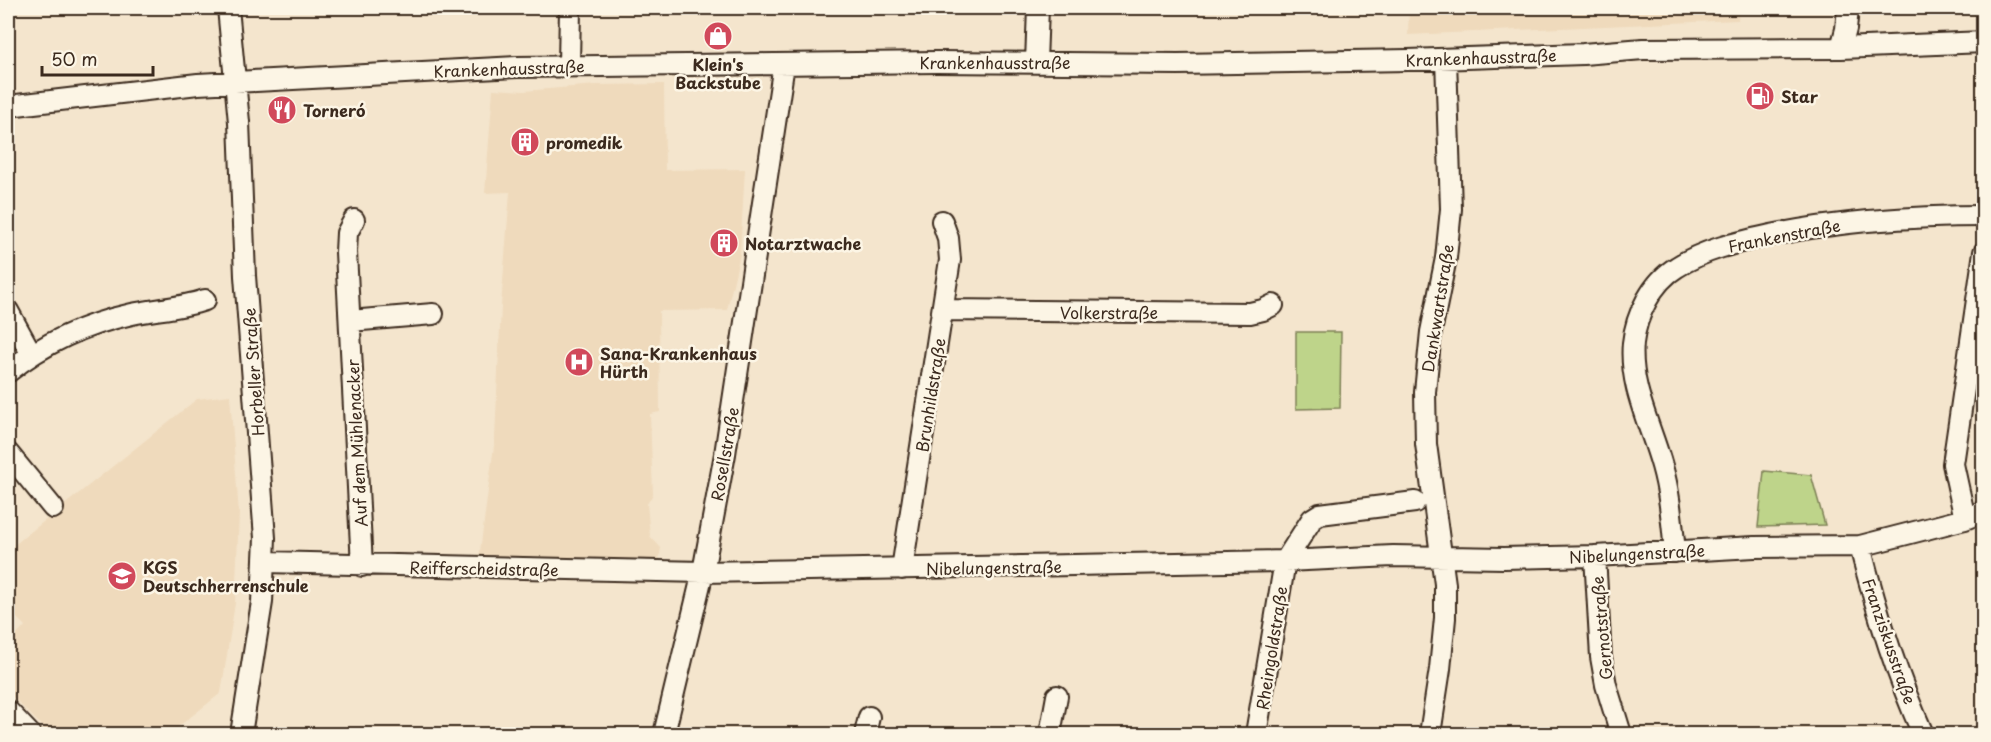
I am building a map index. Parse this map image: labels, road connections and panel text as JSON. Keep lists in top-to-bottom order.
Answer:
{
  "streets": {
    "street": [
      "Krankenhausstraße",
      "Frankenstraße",
      "Dankwartstraße",
      "Volkerstraße",
      "Horbeller Straße",
      "Brunhildstraße",
      "Auf dem Mühlenacker",
      "Rosellstraße",
      "Nibelungenstraße",
      "Reifferscheidstraße",
      "Gernotstraße",
      "Franziskusstraße",
      "Rheingoldstraße"
    ]
  },
  "crossings": [
    ["Krankenhausstraße", "Dankwartstraße"],
    ["Krankenhausstraße", "Horbeller Straße"],
    ["Krankenhausstraße", "Rosellstraße"],
    ["Frankenstraße", "Nibelungenstraße"],
    ["Dankwartstraße", "Nibelungenstraße"],
    ["Volkerstraße", "Brunhildstraße"],
    ["Horbeller Straße", "Reifferscheidstraße"],
    ["Brunhildstraße", "Nibelungenstraße"],
    ["Auf dem Mühlenacker", "Reifferscheidstraße"],
    ["Rosellstraße", "Nibelungenstraße"],
    ["Rosellstraße", "Reifferscheidstraße"],
    ["Nibelungenstraße", "Reifferscheidstraße"],
    ["Nibelungenstraße", "Gernotstraße"],
    ["Nibelungenstraße", "Franziskusstraße"],
    ["Nibelungenstraße", "Rheingoldstraße"]
  ],
  "places": {
    "shop": ["Klein's Backstube"],
    "fuel station": ["Star"],
    "restaurant": ["Torneró"],
    "building": ["promedik", "Notarztwache"],
    "hospital": ["Sana-Krankenhaus Hürth"],
    "school or university": ["KGS Deutschherrenschule"]
  },
  "scale_bar": "50 m"
}
